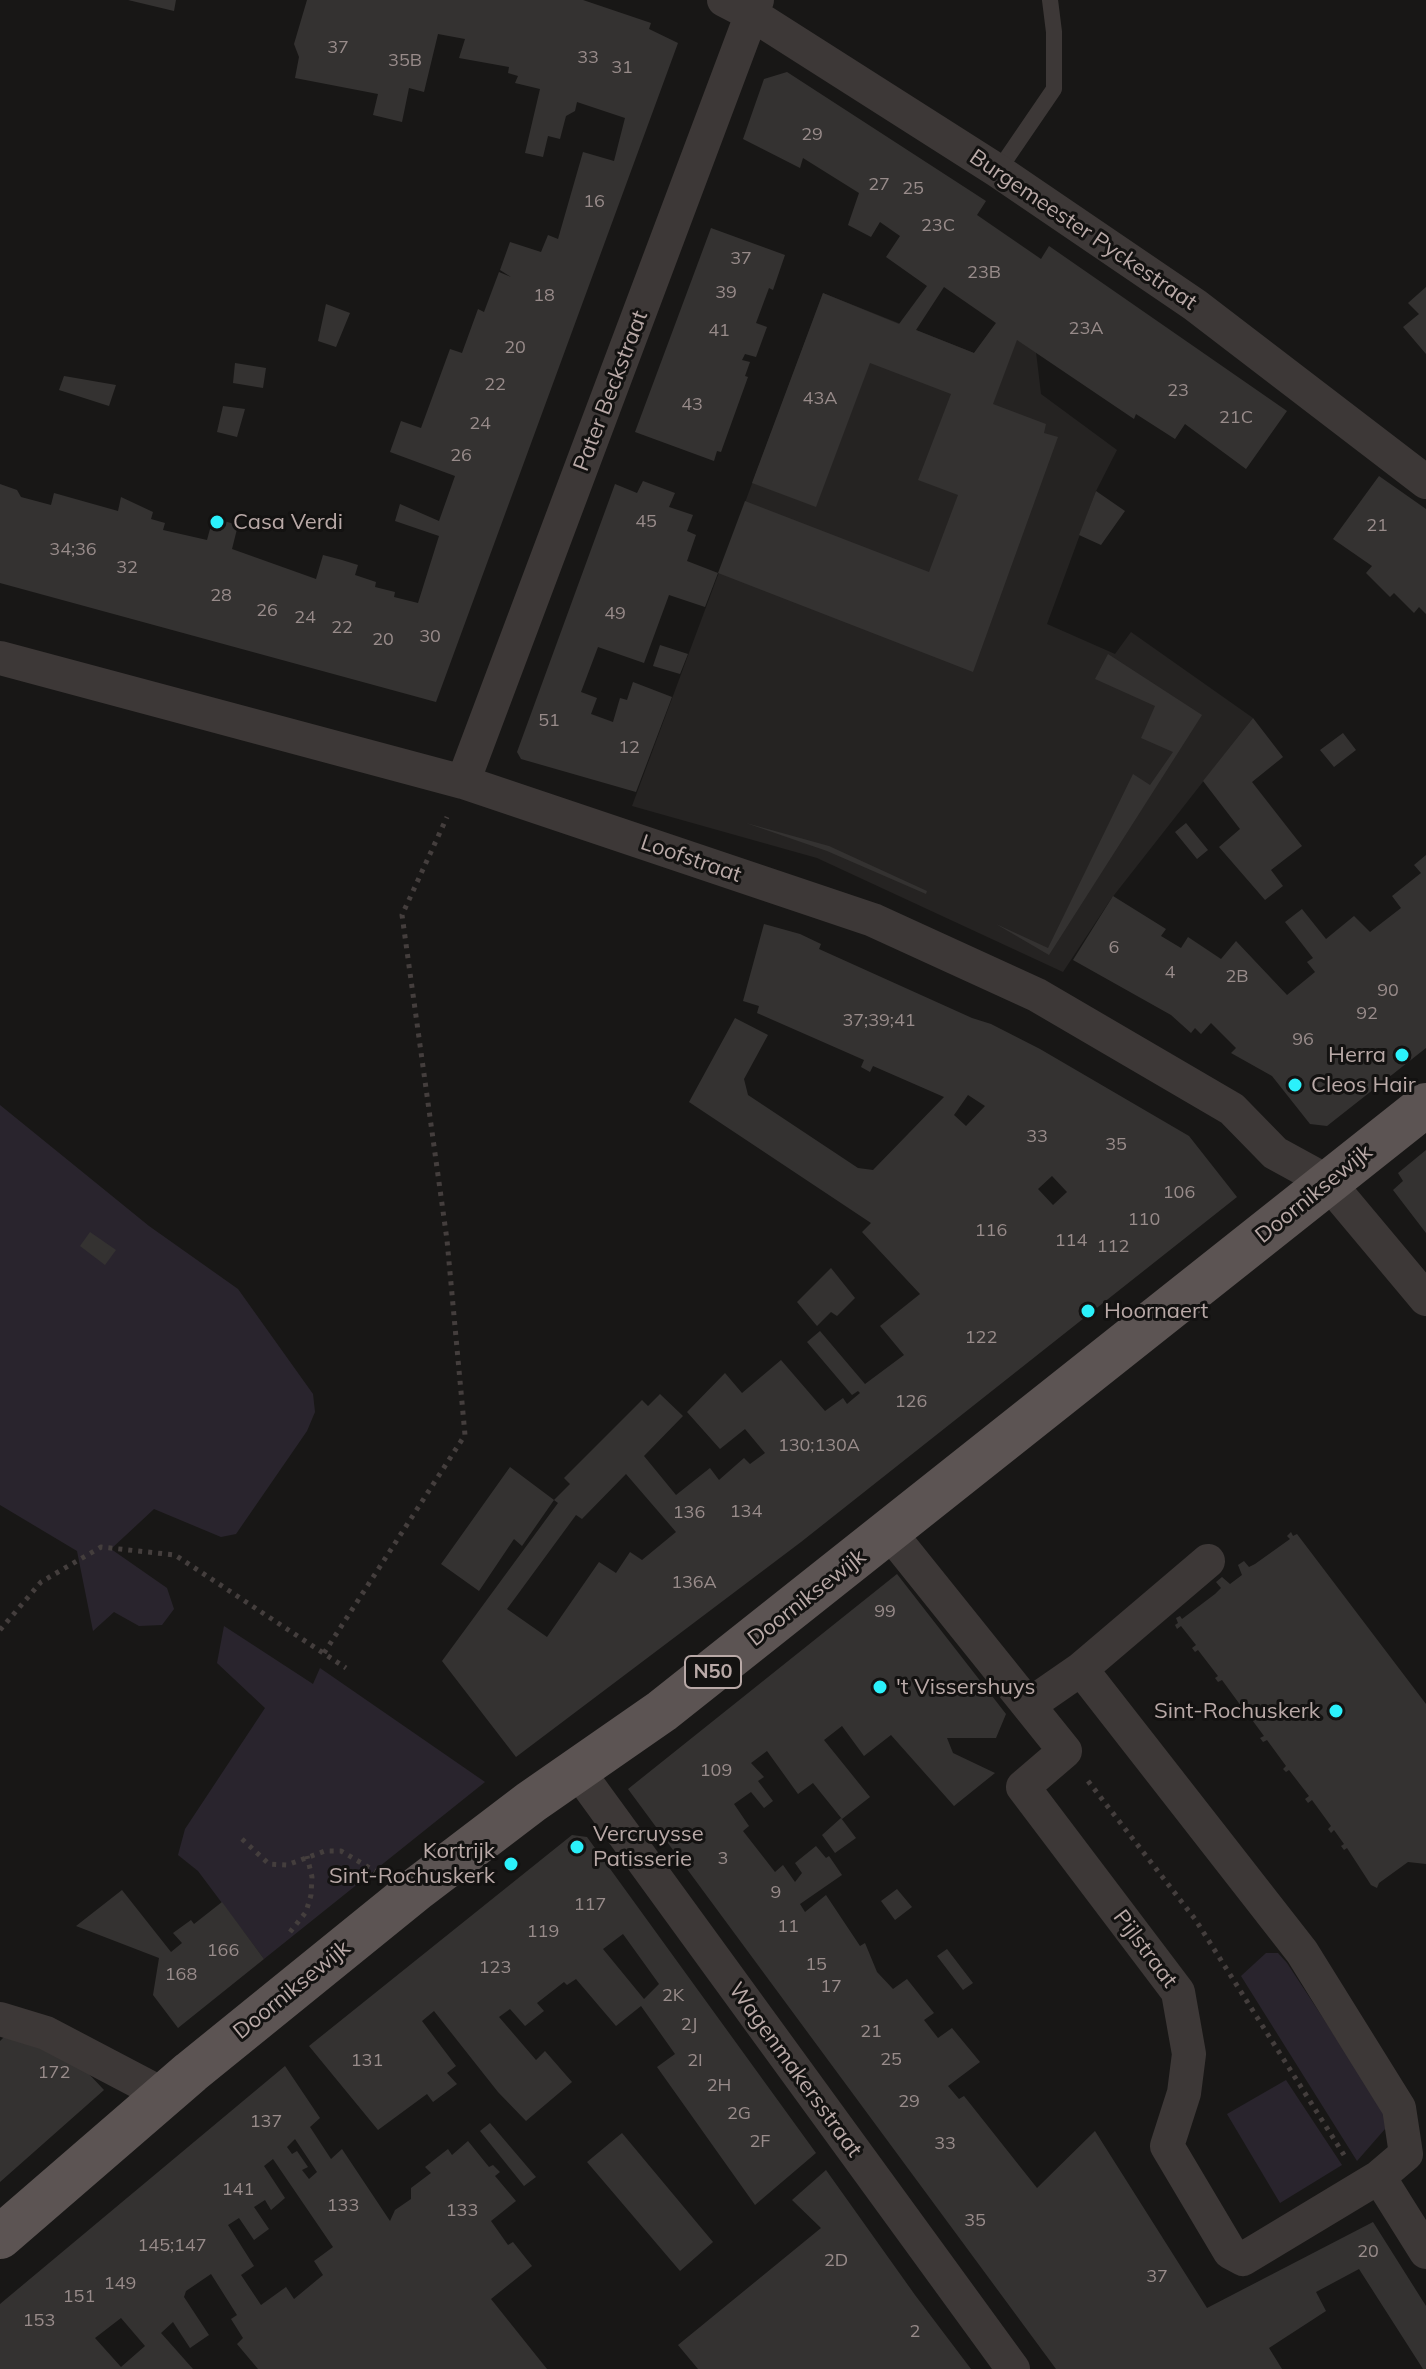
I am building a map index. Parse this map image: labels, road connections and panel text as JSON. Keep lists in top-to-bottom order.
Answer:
{
  "streets": {
    "main road": ["Doorniksewijk", "N50"],
    "street": [
      "Burgemeester Pyckestraat",
      "Pater Beckstraat",
      "Loofstraat",
      "Pijlstraat",
      "Wagenmakersstraat"
    ]
  },
  "crossings": [
    ["Burgemeester Pyckestraat", "Pater Beckstraat"],
    ["Pater Beckstraat", "Loofstraat"],
    ["Loofstraat", "Doorniksewijk"],
    ["Doorniksewijk", "Wagenmakersstraat"]
  ],
  "places": [
    "Casa Verdi",
    "Herra",
    "Cleos Hair",
    "Hoornaert",
    "'t Vissershuys",
    "Sint-Rochuskerk",
    "Vercruysse Patisserie",
    "Kortrijk Sint-Rochuskerk"
  ],
  "house_numbers": [
    "37",
    "33",
    "35B",
    "31",
    "29",
    "27",
    "25",
    "16",
    "23C",
    "37",
    "23B",
    "39",
    "18",
    "23A",
    "41",
    "20",
    "22",
    "23",
    "43A",
    "43",
    "21C",
    "24",
    "26",
    "45",
    "21",
    "34;36",
    "32",
    "28",
    "26",
    "49",
    "24",
    "22",
    "30",
    "20",
    "51",
    "12",
    "6",
    "4",
    "2B",
    "90",
    "92",
    "37;39;41",
    "96",
    "33",
    "35",
    "106",
    "110",
    "116",
    "114",
    "112",
    "122",
    "126",
    "130;130A",
    "134",
    "136",
    "136A",
    "99",
    "109",
    "3",
    "9",
    "117",
    "11",
    "119",
    "166",
    "15",
    "123",
    "168",
    "17",
    "2K",
    "2J",
    "21",
    "25",
    "131",
    "2I",
    "172",
    "2H",
    "29",
    "2G",
    "137",
    "2F",
    "33",
    "141",
    "133",
    "133",
    "35",
    "145;147",
    "20",
    "2D",
    "37",
    "149",
    "151",
    "153",
    "2"
  ]
}
